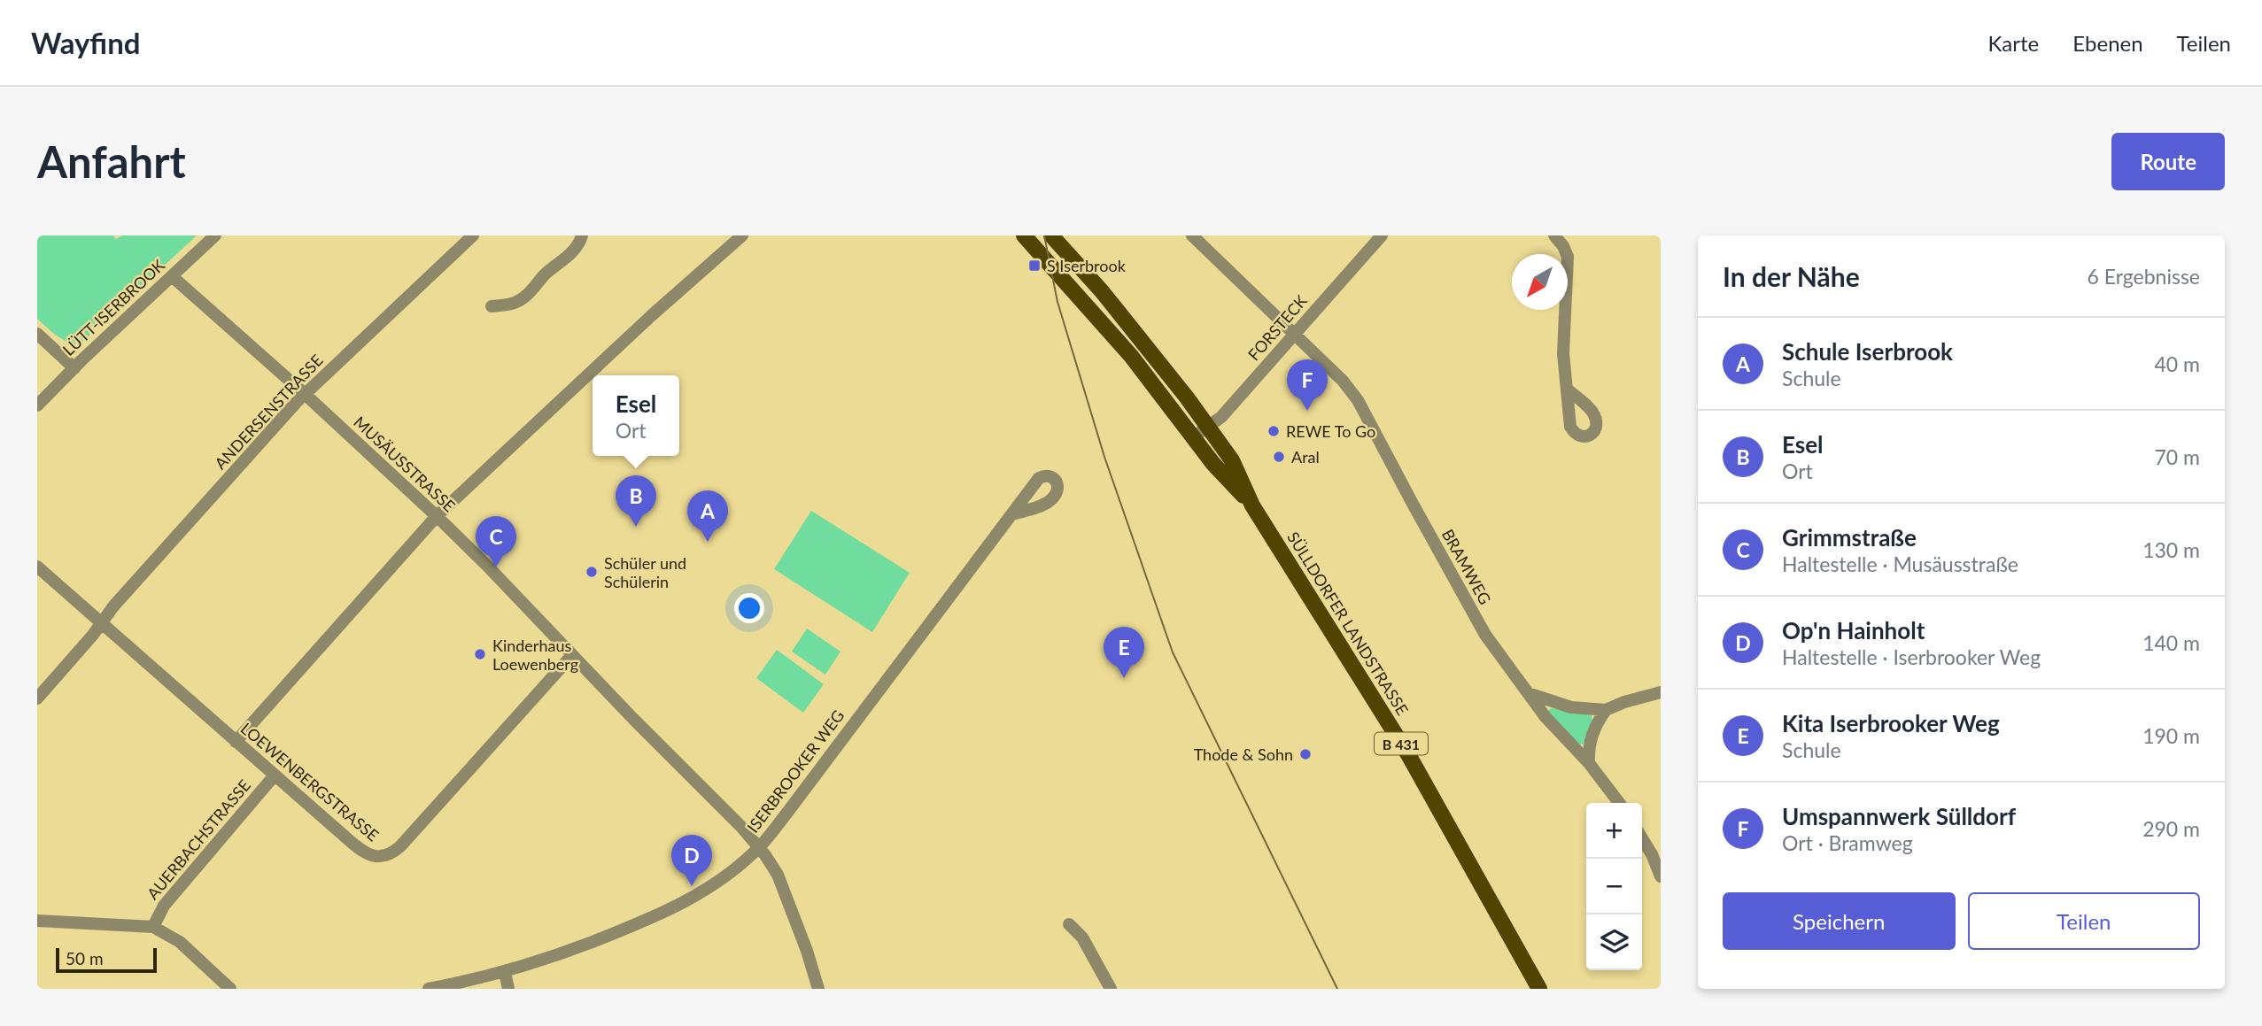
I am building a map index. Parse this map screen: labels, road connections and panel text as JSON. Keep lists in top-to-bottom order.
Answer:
{
  "streets": {
    "main road": ["SÜLLDORFER LANDSTRASSE", "B 431"],
    "street": [
      "LÜTT-ISERBROOK",
      "FORSTECK",
      "ANDERSENSTRASSE",
      "MUSÄUSSTRASSE",
      "BRAMWEG",
      "ISERBROOKER WEG",
      "LOEWENBERGSTRASSE",
      "AUERBACHSTRASSE"
    ]
  },
  "crossings": [
    ["LÜTT-ISERBROOK", "MUSÄUSSTRASSE"],
    ["FORSTECK", "BRAMWEG"],
    ["FORSTECK", "SÜLLDORFER LANDSTRASSE"],
    ["ANDERSENSTRASSE", "MUSÄUSSTRASSE"],
    ["ANDERSENSTRASSE", "LOEWENBERGSTRASSE"],
    ["MUSÄUSSTRASSE", "ISERBROOKER WEG"],
    ["MUSÄUSSTRASSE", "LOEWENBERGSTRASSE"],
    ["LOEWENBERGSTRASSE", "AUERBACHSTRASSE"]
  ],
  "places": {
    "transit": ["S Iserbrook"],
    "other": [
      "REWE To Go",
      "Aral",
      "Schüler und Schülerin",
      "Kinderhaus Loewenberg",
      "Thode & Sohn"
    ]
  },
  "scale_bar": "50 m",
  "north": "bottom left",
  "page": {
    "header": "Wayfind",
    "nav": ["Karte", "Ebenen", "Teilen"],
    "buttons": [
      "Route",
      ["Speichern", "Teilen"]
    ],
    "title": "Anfahrt",
    "heading": ["In der Nähe", "6 Ergebnisse"],
    "list": [
      {
        "mark": "A",
        "name": "Schule Iserbrook",
        "note": "Schule",
        "value": "40 m"
      },
      {
        "mark": "B",
        "name": "Esel",
        "note": "Ort",
        "value": "70 m"
      },
      {
        "mark": "C",
        "name": "Grimmstraße",
        "note": "Haltestelle · Musäusstraße",
        "value": "130 m"
      },
      {
        "mark": "D",
        "name": "Op'n Hainholt",
        "note": "Haltestelle · Iserbrooker Weg",
        "value": "140 m"
      },
      {
        "mark": "E",
        "name": "Kita Iserbrooker Weg",
        "note": "Schule",
        "value": "190 m"
      },
      {
        "mark": "F",
        "name": "Umspannwerk Sülldorf",
        "note": "Ort · Bramweg",
        "value": "290 m"
      }
    ],
    "pins": [
      "F",
      "B",
      "A",
      "C",
      "E",
      "D"
    ],
    "popup": ["Esel", "Ort"],
    "map_buttons": ["+", "−"],
    "scale": "50 m"
  }
}
